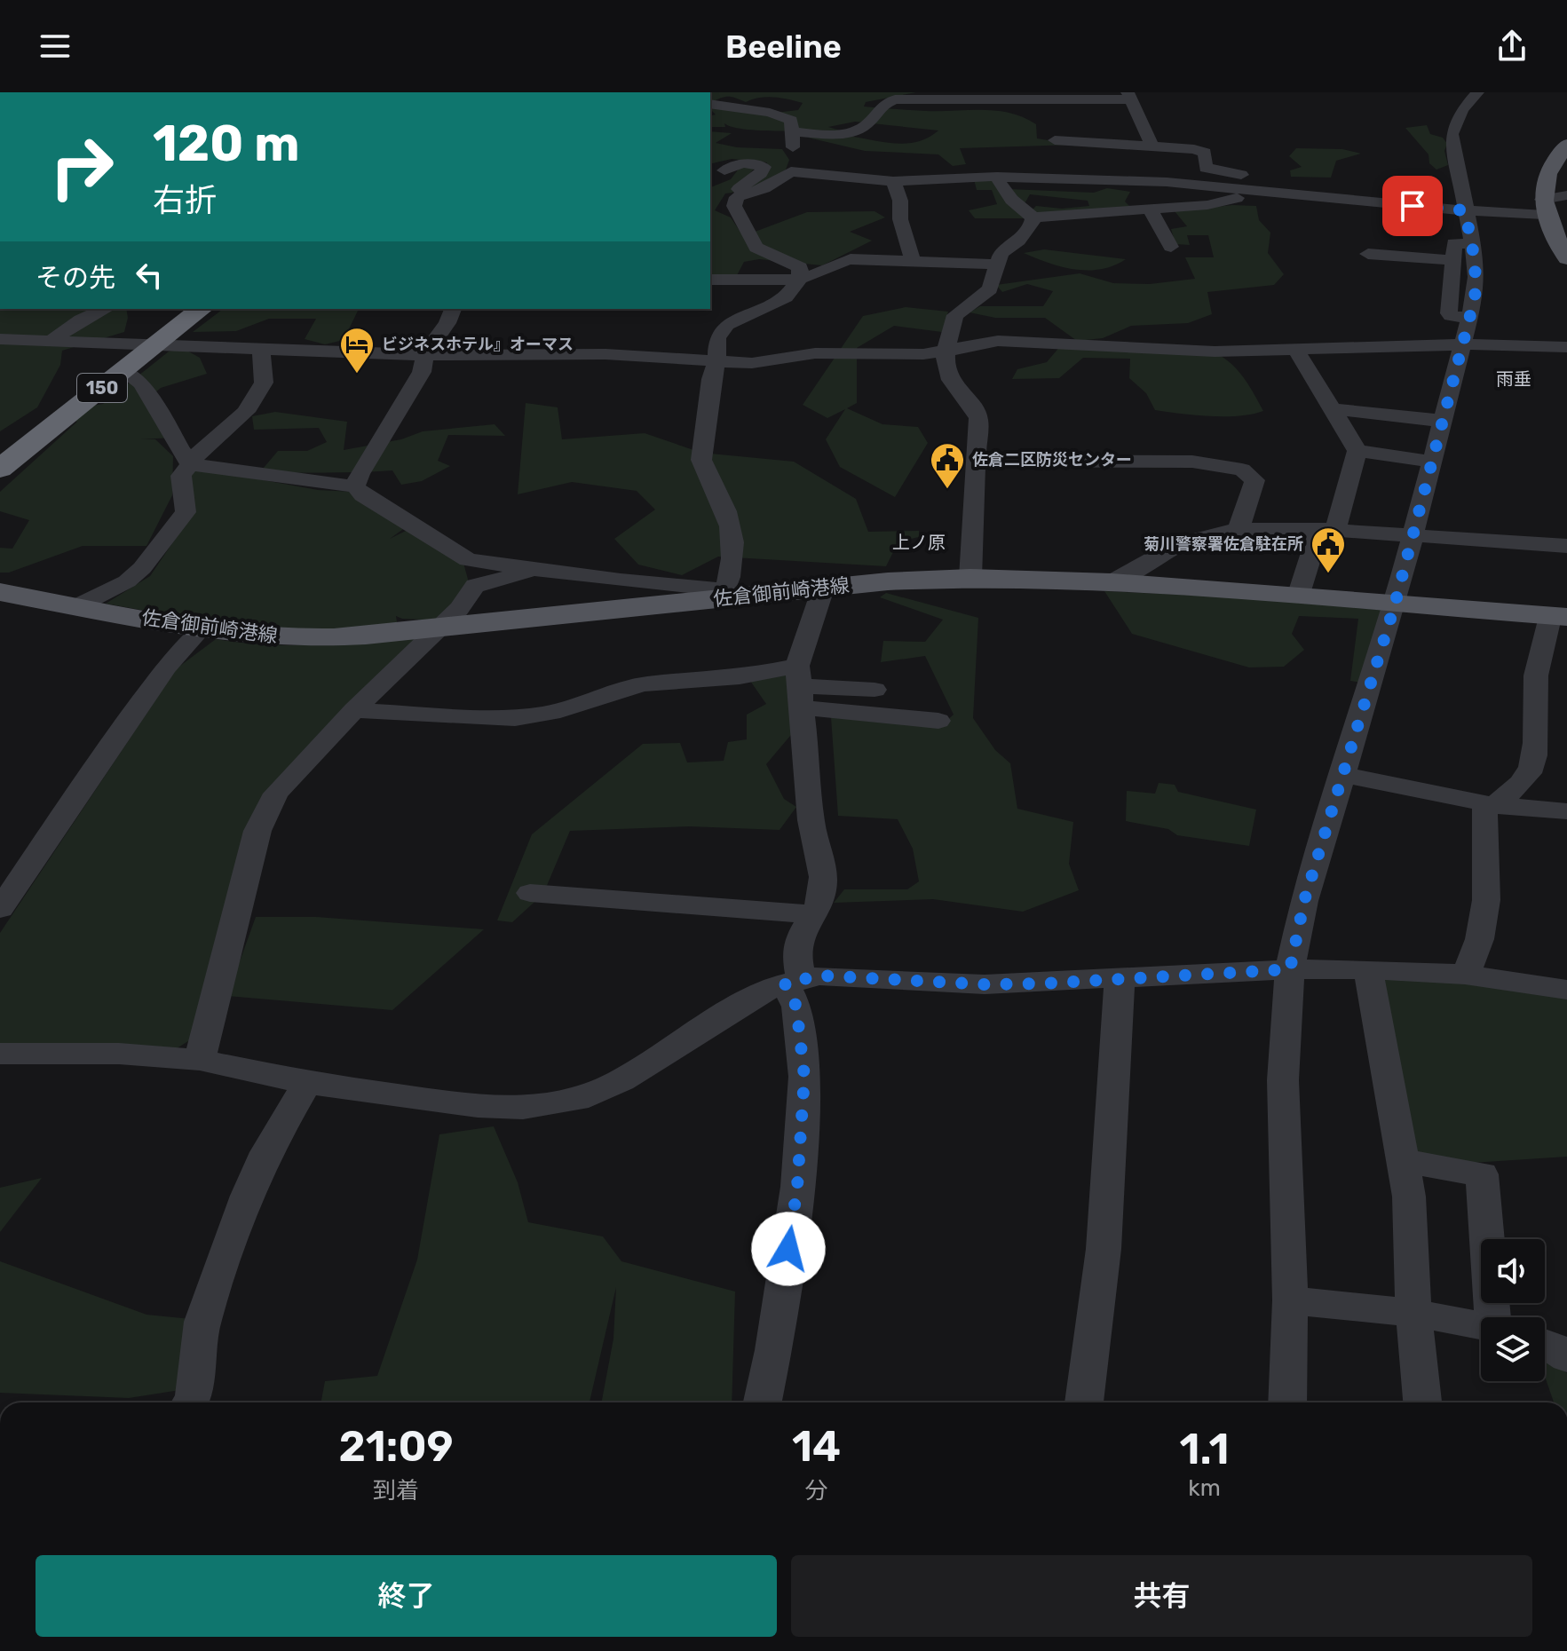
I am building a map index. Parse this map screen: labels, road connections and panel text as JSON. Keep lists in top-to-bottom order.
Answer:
{
  "streets": {
    "highway": ["150"],
    "main road": ["佐倉御前崎港線"]
  },
  "districts": ["雨垂", "上ノ原"],
  "places": {
    "hotel": ["ビジネスホテル』オーマス"],
    "public building": ["佐倉二区防災センター", "菊川警察署佐倉駐在所"]
  },
  "page": {
    "header": "Beeline",
    "turn": ["120 m", "右折"],
    "then": "その先",
    "eta": [
      "21:09",
      "到着",
      "14",
      "分",
      "1.1",
      "km"
    ],
    "buttons": ["終了", "共有"]
  }
}
